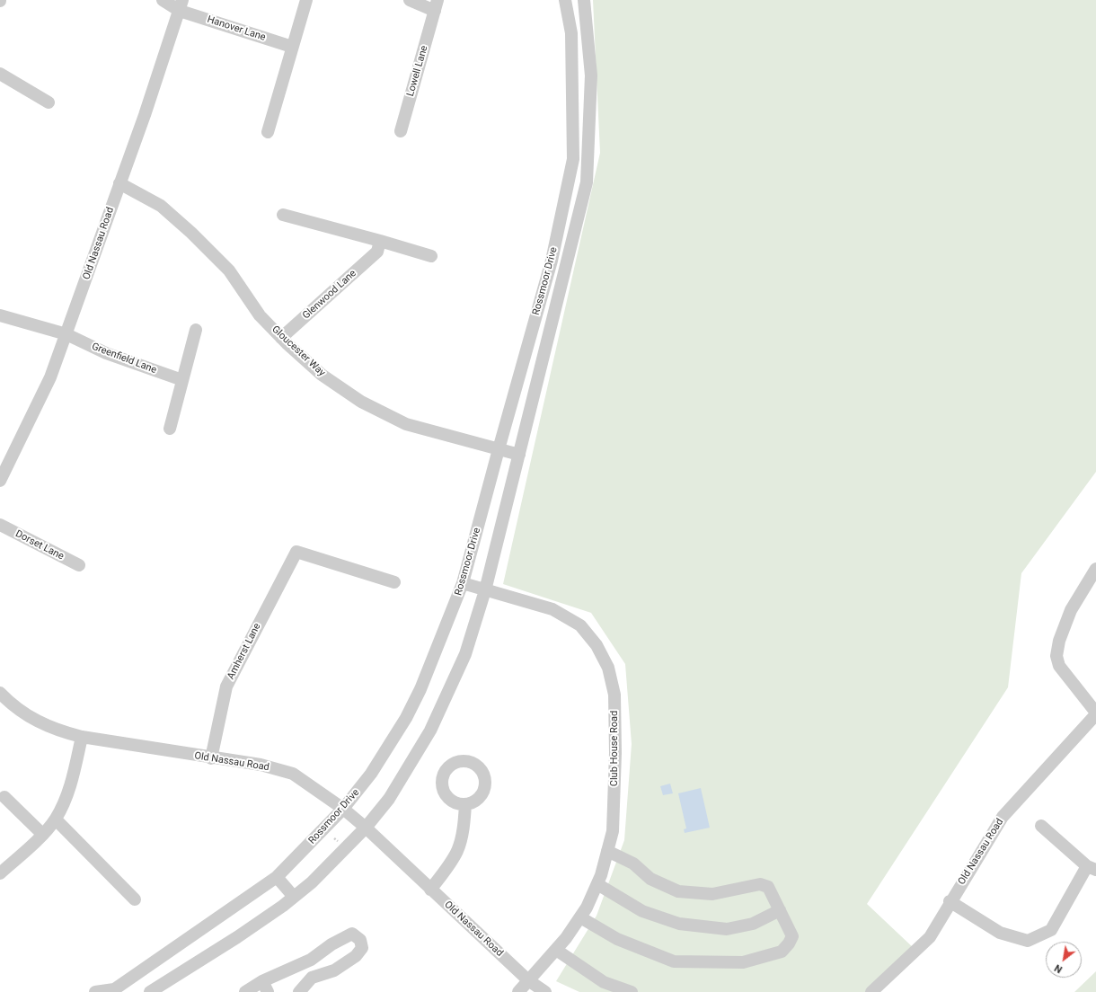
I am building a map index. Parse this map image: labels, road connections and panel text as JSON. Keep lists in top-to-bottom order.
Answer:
{
  "streets": {
    "street": [
      "Hanover Lane",
      "Lowell Lane",
      "Old Nassau Road",
      "Rossmoor Drive",
      "Glenwood Lane",
      "Gloucester Way",
      "Greenfield Lane",
      "Dorset Lane",
      "Amherst Lane",
      "Club House Road"
    ]
  },
  "crossings": [
    ["Hanover Lane", "Old Nassau Road"],
    ["Old Nassau Road", "Rossmoor Drive"],
    ["Old Nassau Road", "Gloucester Way"],
    ["Old Nassau Road", "Greenfield Lane"],
    ["Old Nassau Road", "Amherst Lane"],
    ["Old Nassau Road", "Club House Road"],
    ["Rossmoor Drive", "Gloucester Way"],
    ["Rossmoor Drive", "Club House Road"],
    ["Glenwood Lane", "Gloucester Way"]
  ],
  "north": "bottom left"
}
